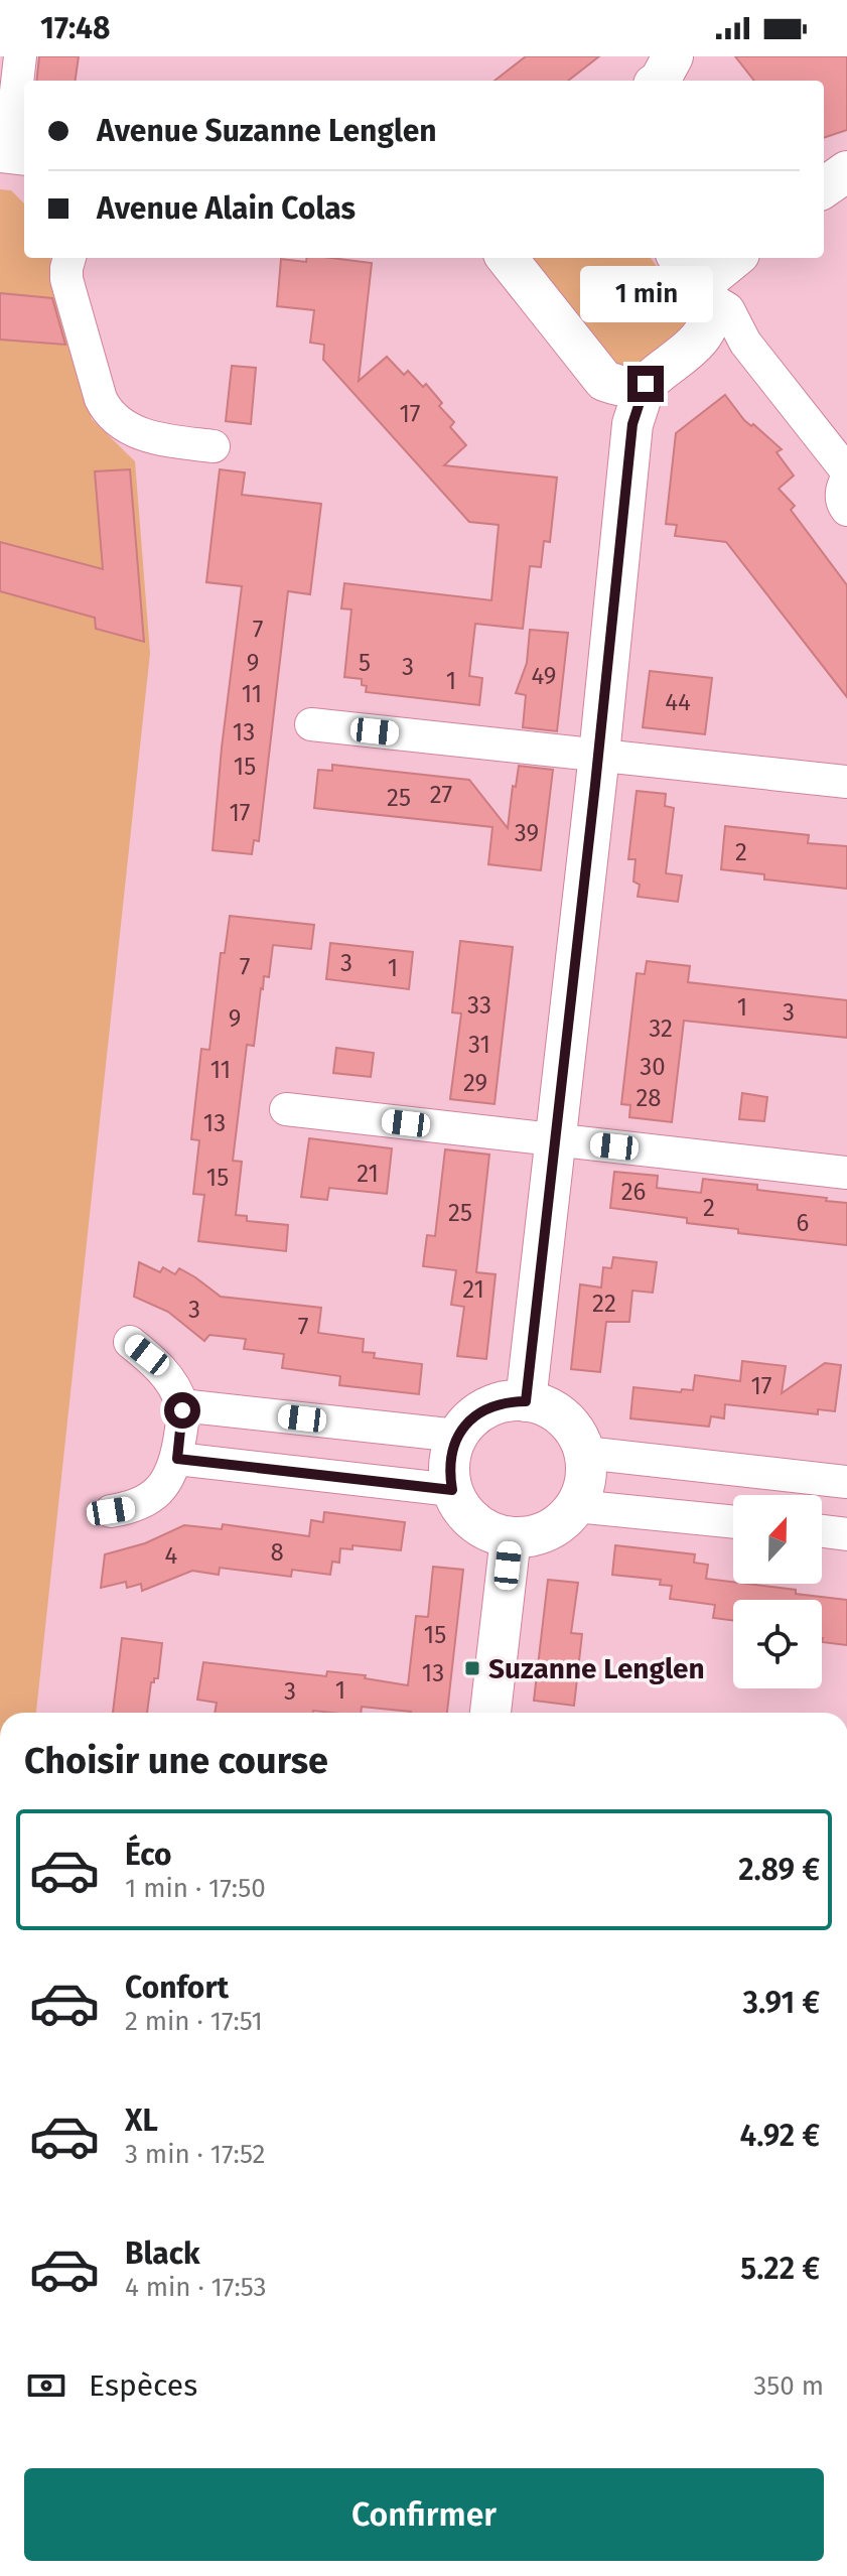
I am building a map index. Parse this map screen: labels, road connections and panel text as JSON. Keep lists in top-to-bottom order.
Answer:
{
  "places": {
    "transit": ["Suzanne Lenglen"]
  },
  "house_numbers": [
    "17",
    "7",
    "9",
    "5",
    "3",
    "49",
    "1",
    "11",
    "44",
    "13",
    "15",
    "27",
    "25",
    "17",
    "39",
    "2",
    "3",
    "7",
    "1",
    "33",
    "1",
    "3",
    "9",
    "32",
    "31",
    "30",
    "11",
    "29",
    "28",
    "13",
    "21",
    "15",
    "26",
    "2",
    "25",
    "6",
    "21",
    "22",
    "3",
    "7",
    "17",
    "8",
    "4",
    "15",
    "13",
    "1",
    "3"
  ],
  "north": "top",
  "page": {
    "status": "17:48",
    "banner": ["Avenue Suzanne Lenglen", "Avenue Alain Colas"],
    "bubble": "1 min",
    "heading": "Choisir une course",
    "list": [
      {
        "name": "Éco",
        "note": "1 min · 17:50",
        "value": "2.89 €"
      },
      {
        "name": "Confort",
        "note": "2 min · 17:51",
        "value": "3.91 €"
      },
      {
        "name": "XL",
        "note": "3 min · 17:52",
        "value": "4.92 €"
      },
      {
        "name": "Black",
        "note": "4 min · 17:53",
        "value": "5.22 €"
      }
    ],
    "pay": ["Espèces", "350 m"],
    "buttons": "Confirmer"
  }
}
